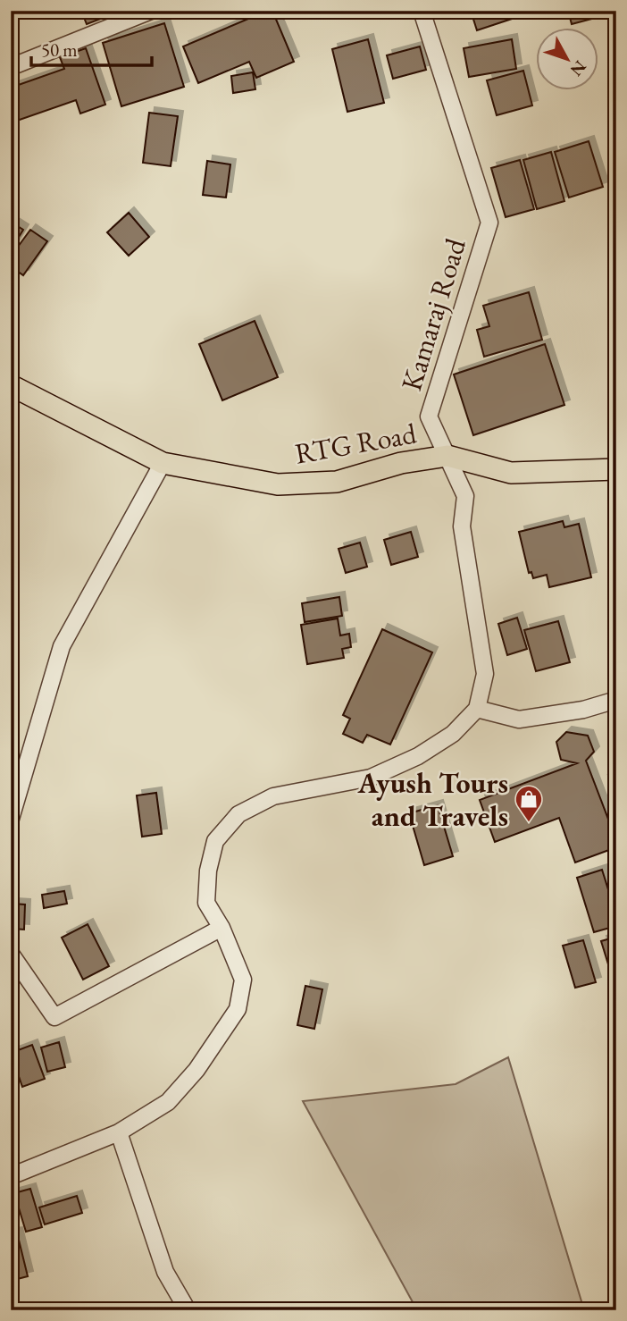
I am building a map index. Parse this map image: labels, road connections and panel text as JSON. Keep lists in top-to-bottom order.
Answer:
{
  "streets": {
    "main road": ["RTG Road"],
    "street": ["Kamaraj Road"]
  },
  "crossings": [
    ["Kamaraj Road", "RTG Road"]
  ],
  "places": {
    "shop": ["Ayush Tours and Travels"]
  },
  "scale_bar": "50 m",
  "north": "bottom right"
}
